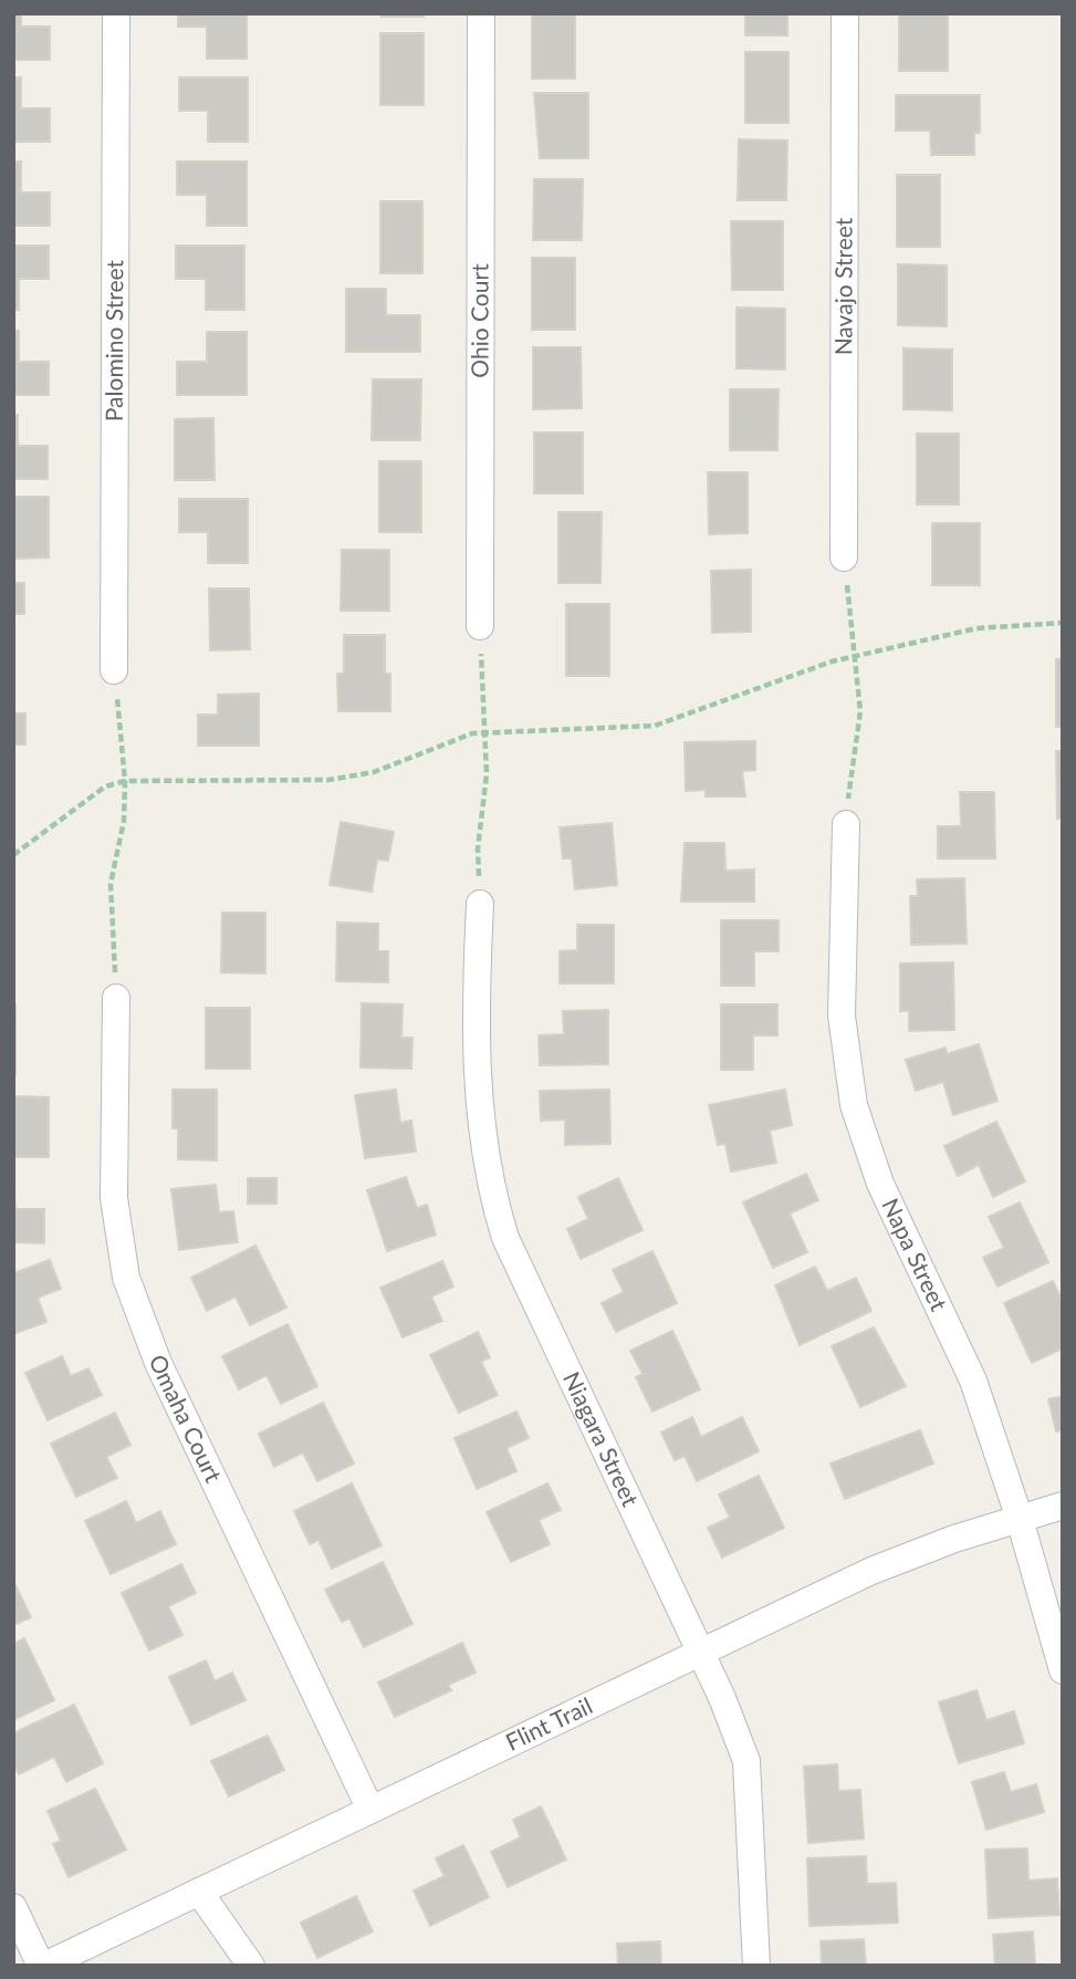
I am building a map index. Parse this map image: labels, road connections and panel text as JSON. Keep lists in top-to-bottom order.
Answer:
{
  "streets": {
    "street": [
      "Navajo Street",
      "Ohio Court",
      "Palomino Street",
      "Napa Street",
      "Omaha Court",
      "Niagara Street",
      "Flint Trail"
    ]
  },
  "crossings": [
    ["Napa Street", "Flint Trail"],
    ["Omaha Court", "Flint Trail"],
    ["Niagara Street", "Flint Trail"]
  ]
}
